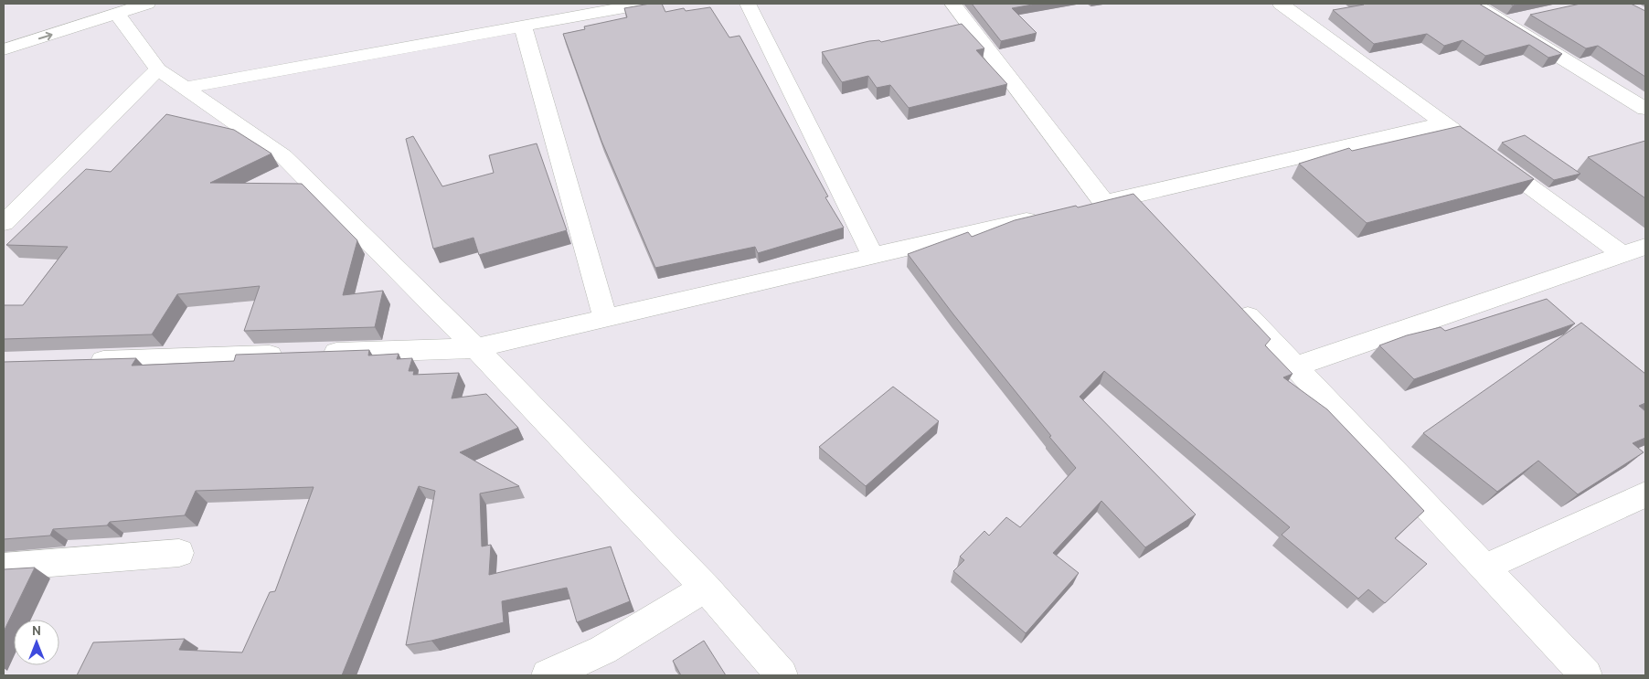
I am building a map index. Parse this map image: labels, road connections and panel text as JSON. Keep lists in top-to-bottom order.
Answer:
{
  "north": "top"
}
